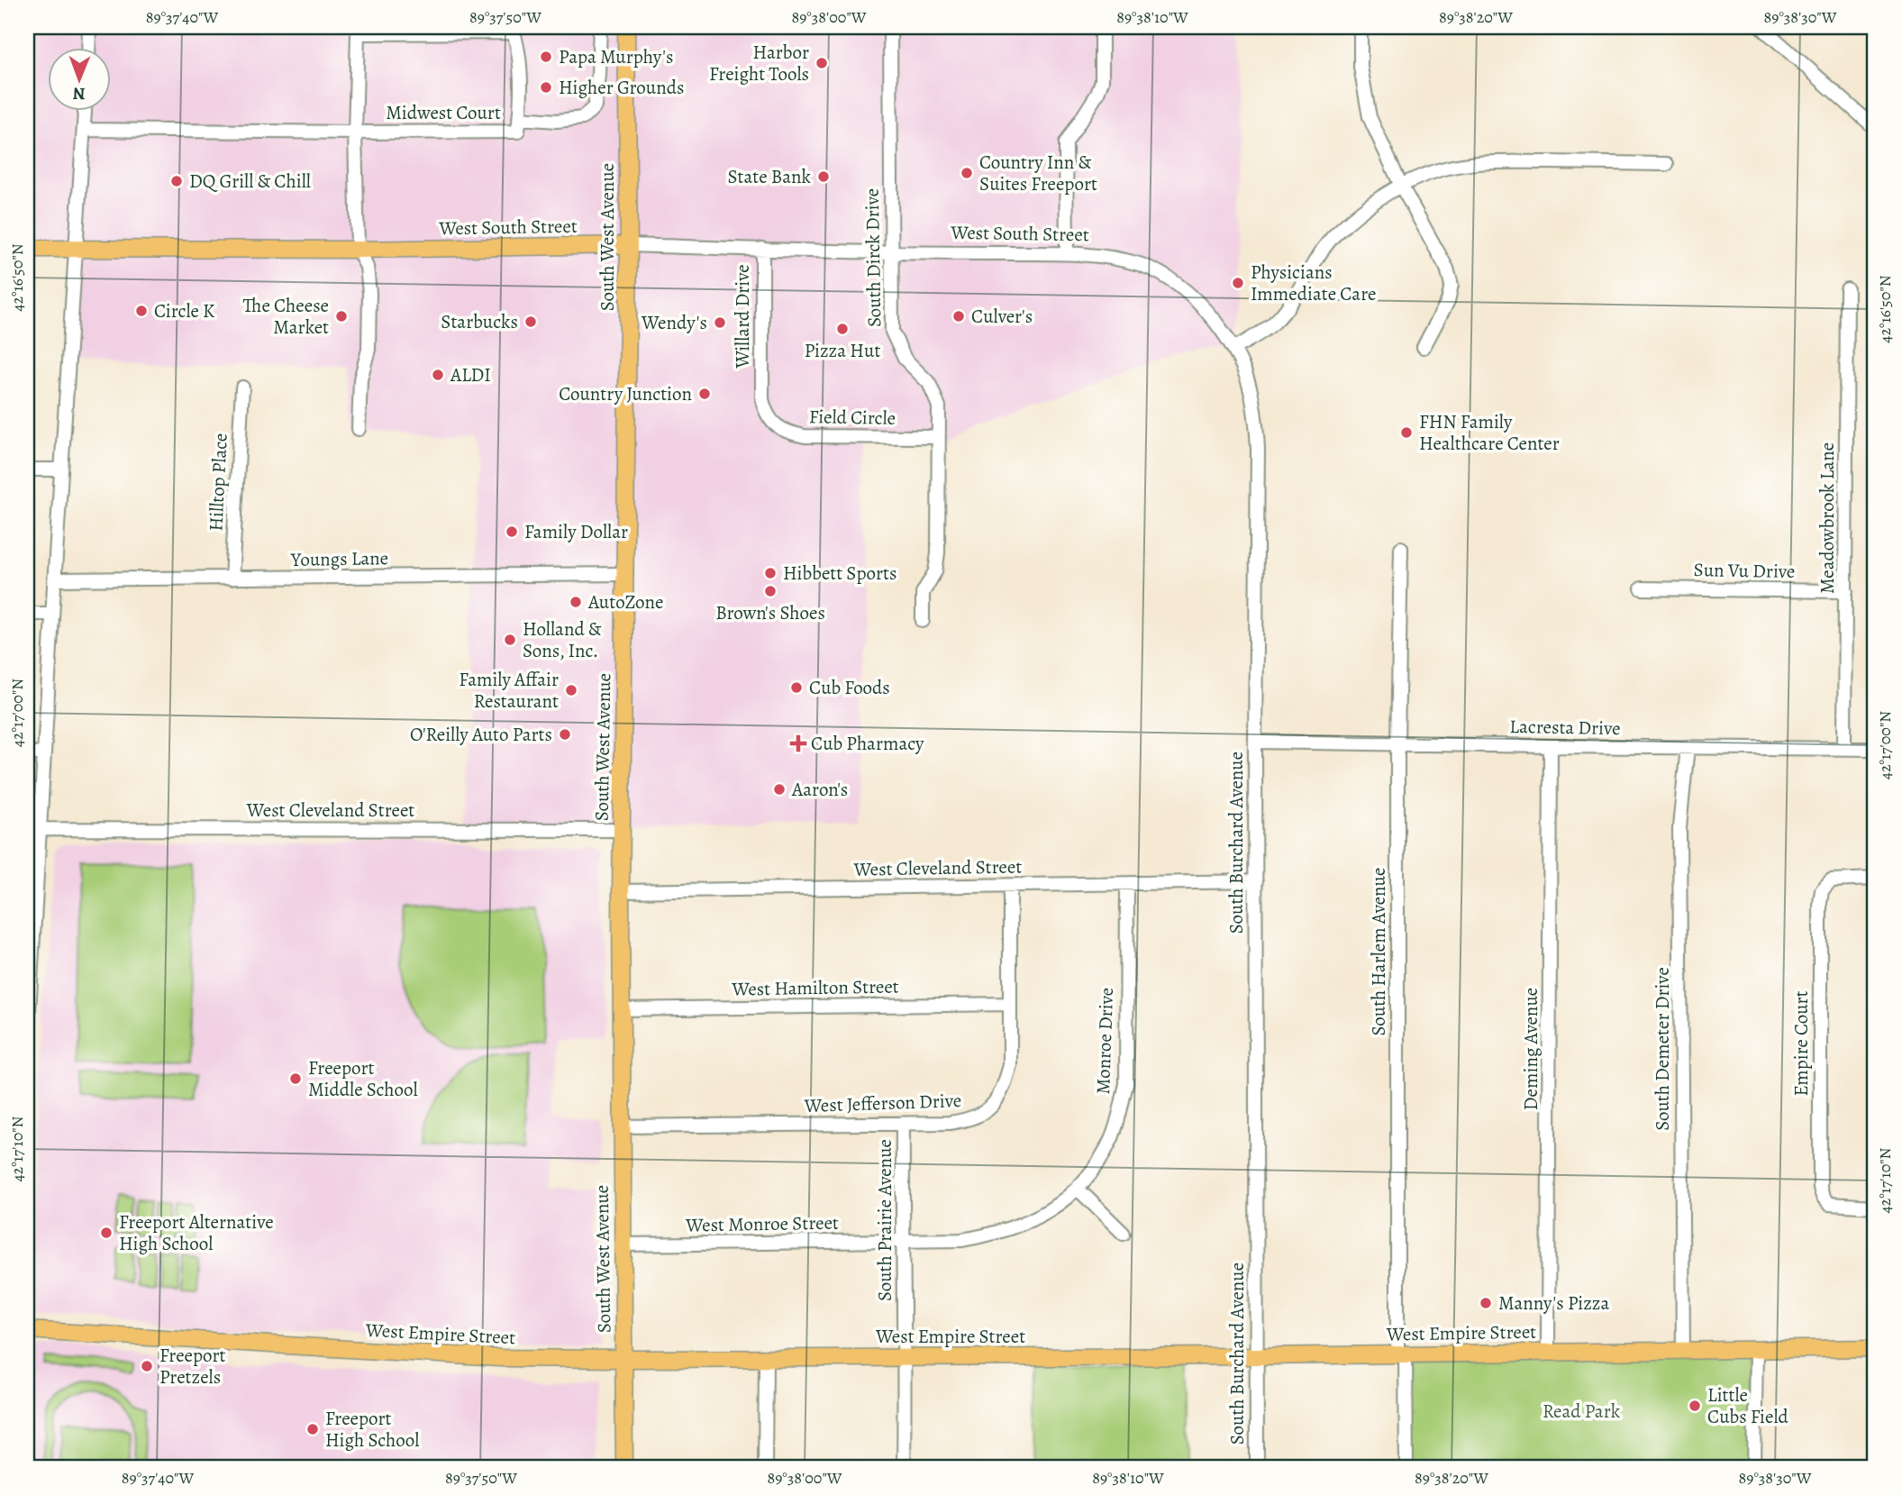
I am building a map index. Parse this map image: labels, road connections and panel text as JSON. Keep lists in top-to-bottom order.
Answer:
{
  "streets": {
    "main road": ["West South Street", "South West Avenue", "West Empire Street"],
    "street": [
      "Midwest Court",
      "South Dirck Drive",
      "Willard Drive",
      "Field Circle",
      "Hilltop Place",
      "Meadowbrook Lane",
      "Youngs Lane",
      "Sun Vu Drive",
      "Lacresta Drive",
      "West Cleveland Street",
      "South Burchard Avenue",
      "South Harlem Avenue",
      "West Hamilton Street",
      "Monroe Drive",
      "Empire Court",
      "Deming Avenue",
      "South Demeter Drive",
      "West Jefferson Drive",
      "South Prairie Avenue",
      "West Monroe Street"
    ]
  },
  "crossings": [
    ["Midwest Court", "West South Street"],
    ["West South Street", "South West Avenue"],
    ["West South Street", "South Dirck Drive"],
    ["West South Street", "Willard Drive"],
    ["West South Street", "South Burchard Avenue"],
    ["South West Avenue", "Youngs Lane"],
    ["South West Avenue", "West Cleveland Street"],
    ["South West Avenue", "West Hamilton Street"],
    ["South West Avenue", "West Jefferson Drive"],
    ["South West Avenue", "West Monroe Street"],
    ["South West Avenue", "West Empire Street"],
    ["South Dirck Drive", "Field Circle"],
    ["Willard Drive", "Field Circle"],
    ["Hilltop Place", "Youngs Lane"],
    ["Meadowbrook Lane", "Sun Vu Drive"],
    ["Meadowbrook Lane", "Lacresta Drive"],
    ["Lacresta Drive", "South Burchard Avenue"],
    ["Lacresta Drive", "South Harlem Avenue"],
    ["Lacresta Drive", "Deming Avenue"],
    ["Lacresta Drive", "South Demeter Drive"],
    ["West Cleveland Street", "South Burchard Avenue"],
    ["West Cleveland Street", "Monroe Drive"],
    ["West Cleveland Street", "West Jefferson Drive"],
    ["South Burchard Avenue", "West Empire Street"],
    ["South Harlem Avenue", "West Empire Street"],
    ["West Hamilton Street", "West Jefferson Drive"],
    ["Monroe Drive", "South Prairie Avenue"],
    ["Monroe Drive", "West Monroe Street"],
    ["Deming Avenue", "West Empire Street"],
    ["South Demeter Drive", "West Empire Street"],
    ["West Jefferson Drive", "South Prairie Avenue"],
    ["South Prairie Avenue", "West Monroe Street"],
    ["South Prairie Avenue", "West Empire Street"]
  ],
  "parks": ["Read Park"],
  "places": {
    "other": [
      "Papa Murphy's",
      "Harbor Freight Tools",
      "Higher Grounds",
      "Country Inn & Suites Freeport",
      "State Bank",
      "DQ Grill & Chill",
      "Physicians Immediate Care",
      "Circle K",
      "The Cheese Market",
      "Culver's",
      "Starbucks",
      "Wendy's",
      "Pizza Hut",
      "ALDI",
      "Country Junction",
      "FHN Family Healthcare Center",
      "Family Dollar",
      "Hibbett Sports",
      "Brown's Shoes",
      "AutoZone",
      "Holland & Sons, Inc.",
      "Cub Foods",
      "Family Affair Restaurant",
      "O'Reilly Auto Parts",
      "Aaron's",
      "Freeport Middle School",
      "Freeport Alternative High School",
      "Manny's Pizza",
      "Freeport Pretzels",
      "Little Cubs Field",
      "Freeport High School"
    ],
    "health": ["Cub Pharmacy"]
  },
  "north": "bottom",
  "coordinates": [
    "89°37'40\"W",
    "89°37'50\"W",
    "89°38'00\"W",
    "89°38'10\"W",
    "89°38'20\"W",
    "89°38'30\"W",
    "42°16'50\"N",
    "42°17'00\"N",
    "42°17'10\"N"
  ]
}
